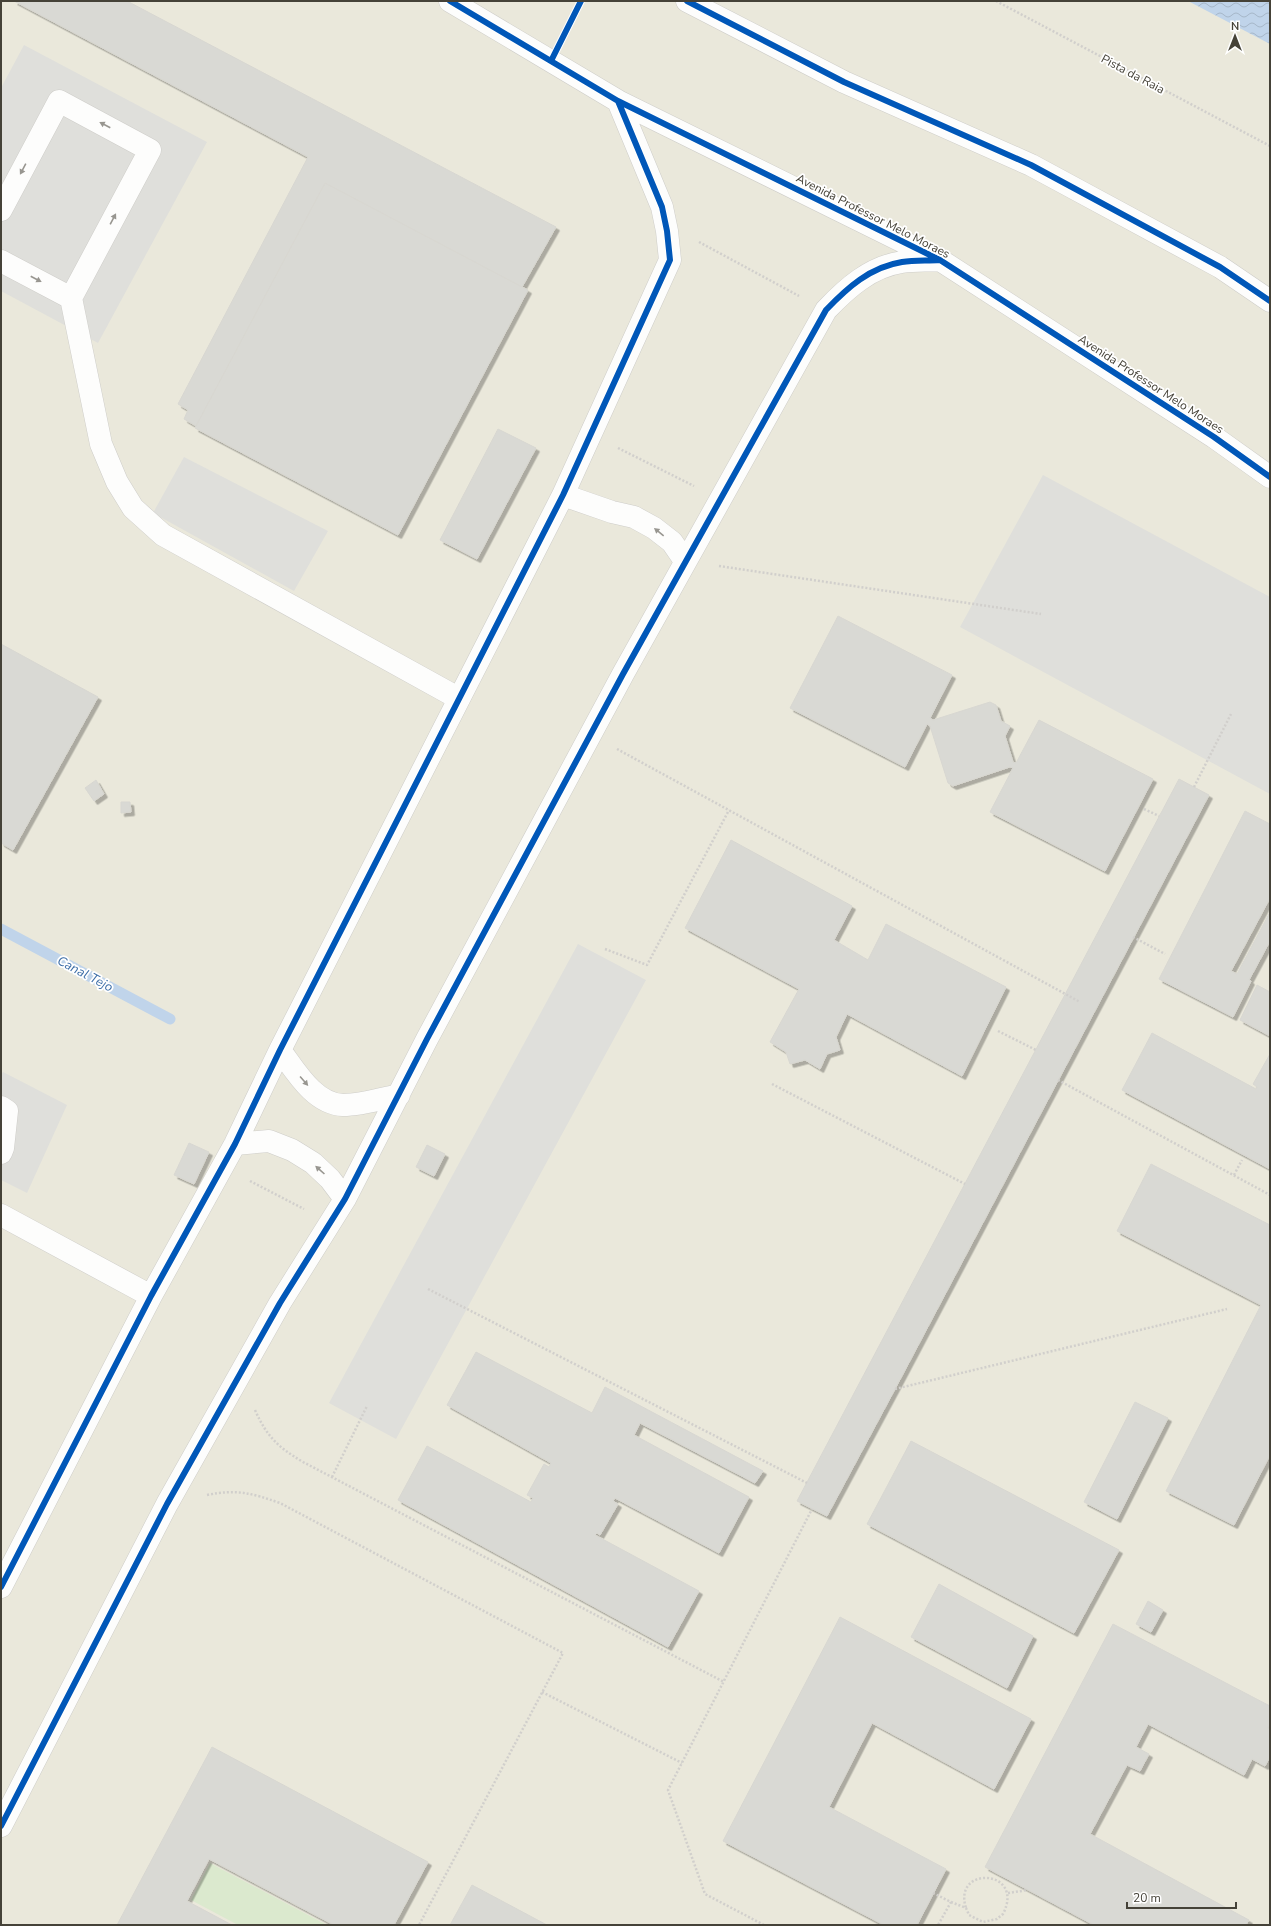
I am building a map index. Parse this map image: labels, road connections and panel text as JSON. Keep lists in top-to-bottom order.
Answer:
{
  "streets": {
    "street": ["Avenida Professor Melo Moraes"],
    "path": ["Pista da Raia"]
  },
  "water": ["Canal Tejo"],
  "scale_bar": "20 m",
  "north": "top"
}
